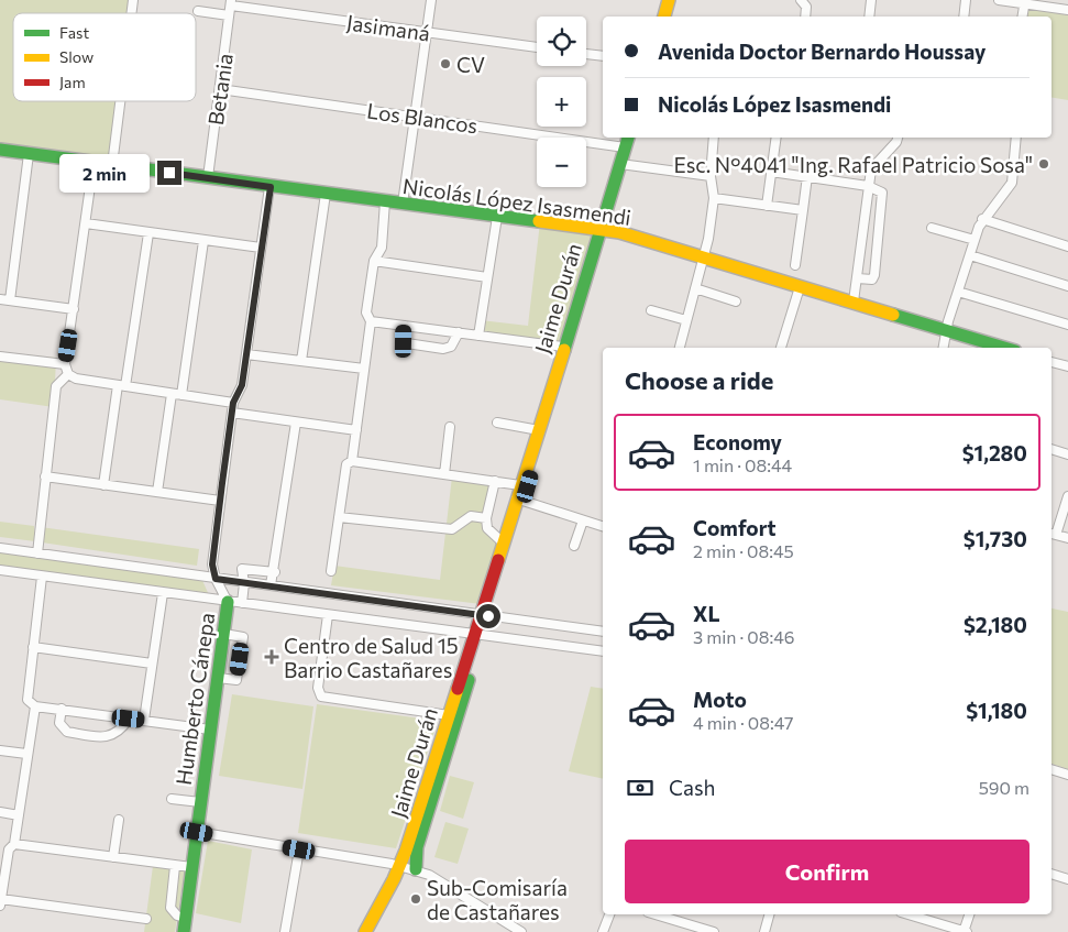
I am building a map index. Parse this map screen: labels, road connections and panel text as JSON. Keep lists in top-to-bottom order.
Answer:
{
  "streets": {
    "street": [
      "Jasimaná",
      "Betania",
      "Los Blancos",
      "Nicolás López Isasmendi",
      "Jaime Durán",
      "Humberto Cánepa"
    ]
  },
  "crossings": [
    ["Jasimaná", "Betania"],
    ["Betania", "Los Blancos"],
    ["Betania", "Nicolás López Isasmendi"],
    ["Los Blancos", "Jaime Durán"],
    ["Nicolás López Isasmendi", "Jaime Durán"]
  ],
  "places": {
    "other": ["CV", "Esc. N°4041 \"Ing. Rafael Patricio Sosa\"", "Sub-Comisaría de Castañares"],
    "health": ["Centro de Salud 15 Barrio Castañares"]
  },
  "legend": ["Fast", "Slow", "Jam"],
  "page": {
    "map_buttons": ["+", "−"],
    "banner": ["Avenida Doctor Bernardo Houssay", "Nicolás López Isasmendi"],
    "bubble": "2 min",
    "heading": "Choose a ride",
    "list": [
      {
        "name": "Economy",
        "note": "1 min · 08:44",
        "value": "$1,280"
      },
      {
        "name": "Comfort",
        "note": "2 min · 08:45",
        "value": "$1,730"
      },
      {
        "name": "XL",
        "note": "3 min · 08:46",
        "value": "$2,180"
      },
      {
        "name": "Moto",
        "note": "4 min · 08:47",
        "value": "$1,180"
      }
    ],
    "pay": ["Cash", "590 m"],
    "buttons": "Confirm"
  }
}
